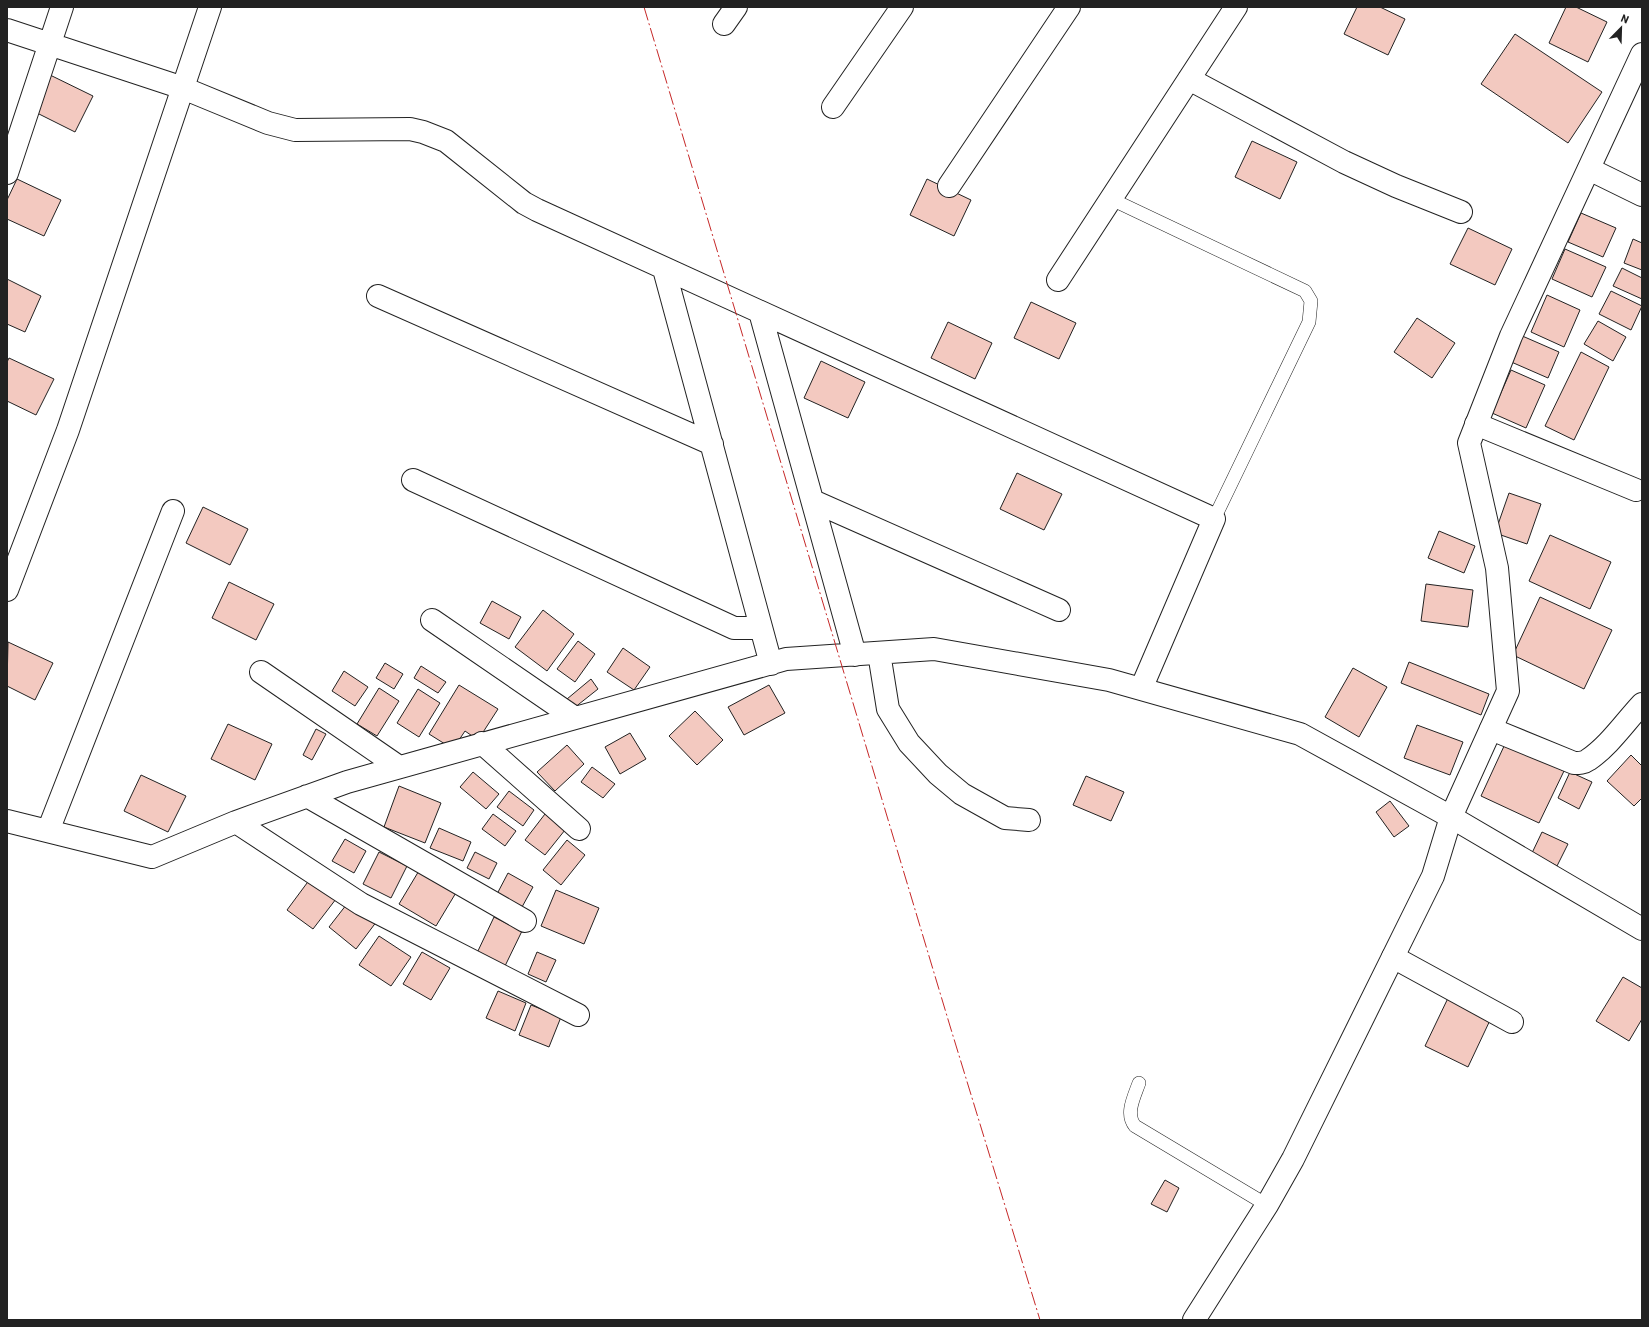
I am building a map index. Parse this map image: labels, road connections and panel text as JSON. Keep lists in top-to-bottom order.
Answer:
{
  "north": "top right"
}
